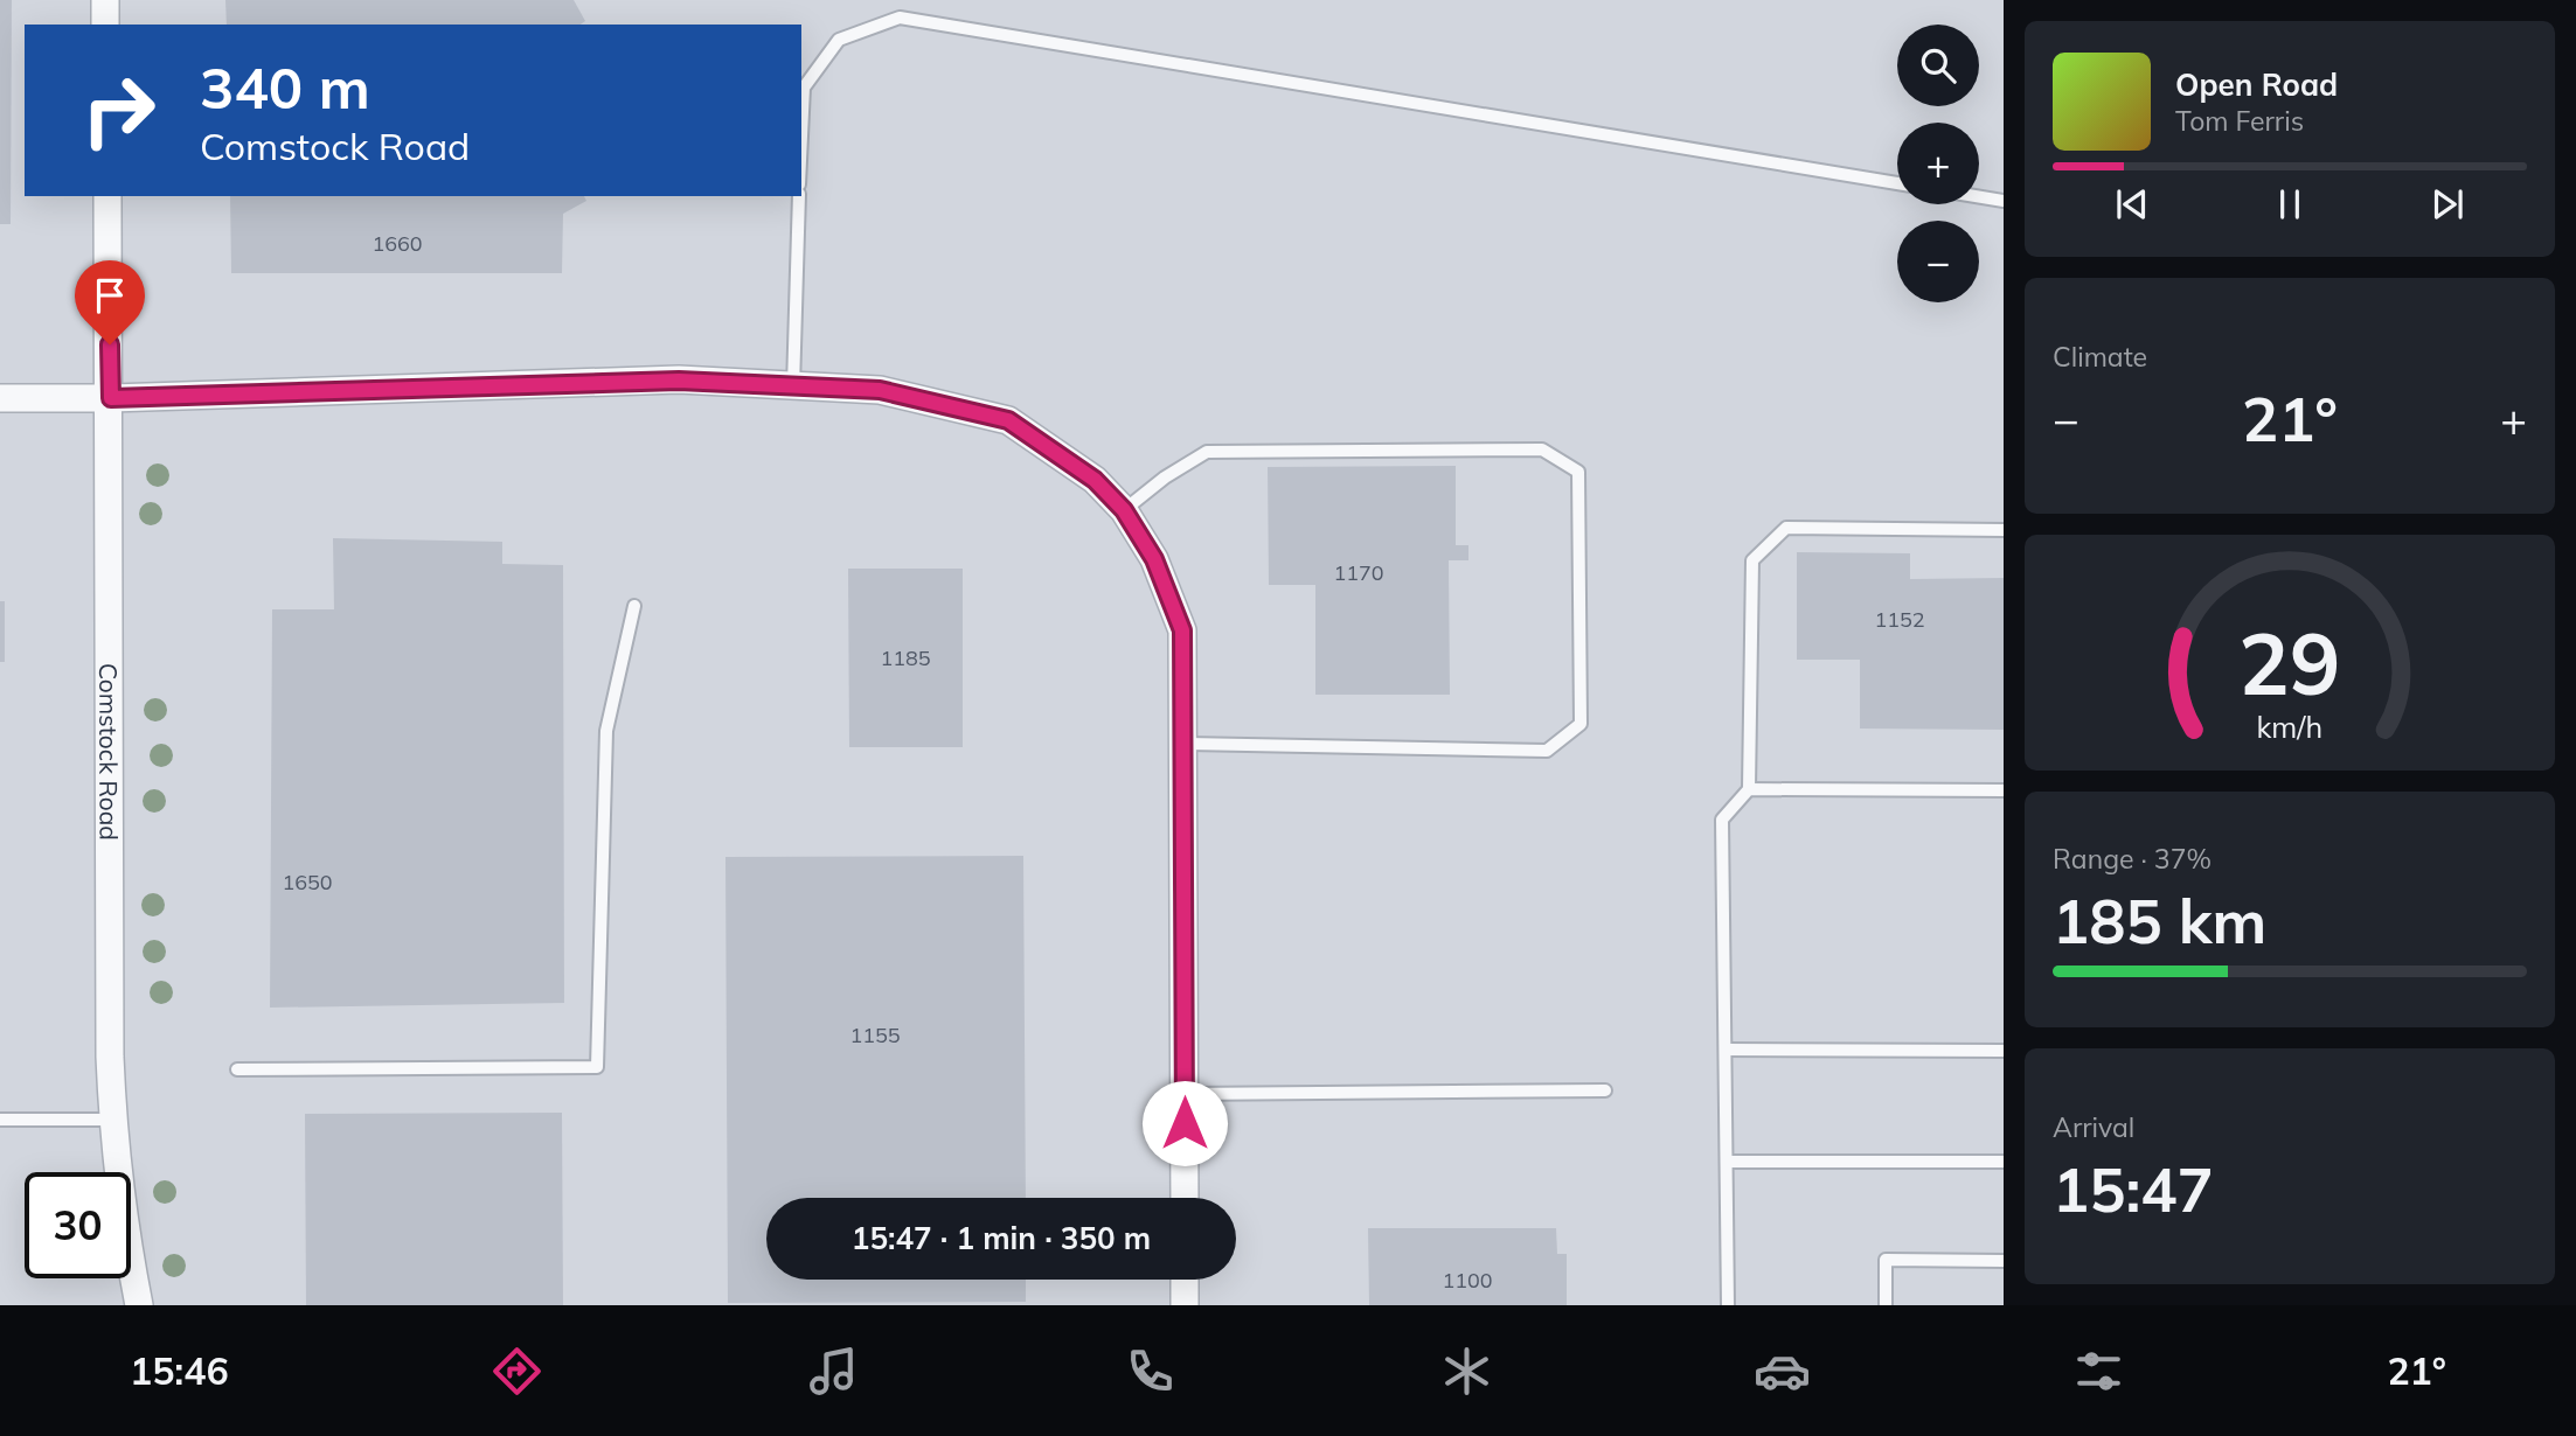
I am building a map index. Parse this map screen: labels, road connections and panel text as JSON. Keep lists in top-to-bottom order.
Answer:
{
  "streets": {
    "street": ["Comstock Road"]
  },
  "house_numbers": [
    "1660",
    "1170",
    "1152",
    "1185",
    "1650",
    "1155",
    "1100"
  ],
  "page": {
    "map_buttons": ["+", "−"],
    "turn": ["340 m", "Comstock Road"],
    "song": ["Open Road", "Tom Ferris"],
    "tile": [
      "Climate",
      ["Range · 37%", "185 km"],
      ["Arrival", "15:47"]
    ],
    "heat": ["−", "21°", "+"],
    "limit": "30",
    "trip": "15:47 · 1 min · 350 m",
    "tabs": ["15:46", "21°"],
    "gauge": ["29", "km/h"]
  }
}
